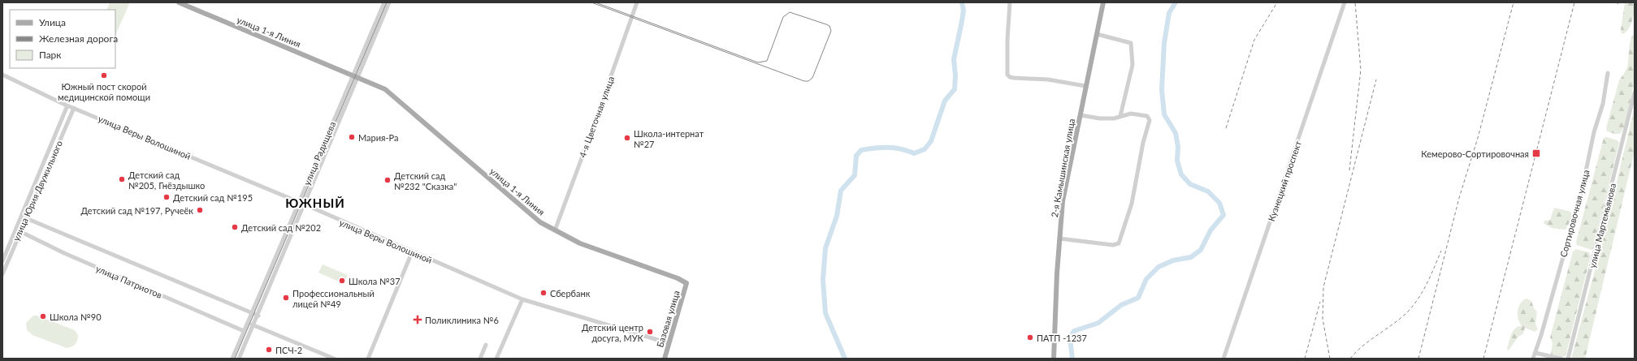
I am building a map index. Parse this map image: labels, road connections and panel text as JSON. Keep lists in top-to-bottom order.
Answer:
{
  "streets": {
    "main road": ["улица 1-я Линия", "2-я Камышинская улица", "Базовая улица"],
    "street": [
      "4-я Цветочная улица",
      "улица Веры Волошиной",
      "улица Радищева",
      "Кузнецкий проспект",
      "улица Юрия Двужильного",
      "Сортировочная улица",
      "улица Мартемьянова",
      "улица Патриотов"
    ]
  },
  "crossings": [
    ["улица 1-я Линия", "4-я Цветочная улица"],
    ["улица 1-я Линия", "улица Радищева"],
    ["улица 1-я Линия", "Базовая улица"],
    ["улица Веры Волошиной", "улица Радищева"],
    ["улица Веры Волошиной", "улица Юрия Двужильного"],
    ["улица Веры Волошиной", "Базовая улица"],
    ["улица Радищева", "улица Патриотов"],
    ["улица Юрия Двужильного", "улица Патриотов"]
  ],
  "districts": ["ЮЖНЫЙ"],
  "places": {
    "other": [
      "Южный пост скорой медицинской помощи",
      "Мария-Ра",
      "Школа-интернат №27",
      "Детский сад №205, Гнёздышко",
      "Детский сад №232 \"Сказка\"",
      "Детский сад №195",
      "Детский сад №197, Ручеёк",
      "Детский сад №202",
      "Школа №37",
      "Сбербанк",
      "Профессиональный лицей №49",
      "Школа №90",
      "Детский центр досуга, МУК",
      "ПАТП -1237",
      "ПСЧ-2"
    ],
    "transit": ["Кемерово-Сортировочная"],
    "health": ["Поликлиника №6"]
  },
  "legend": ["Улица", "Железная дорога", "Парк"]
}
